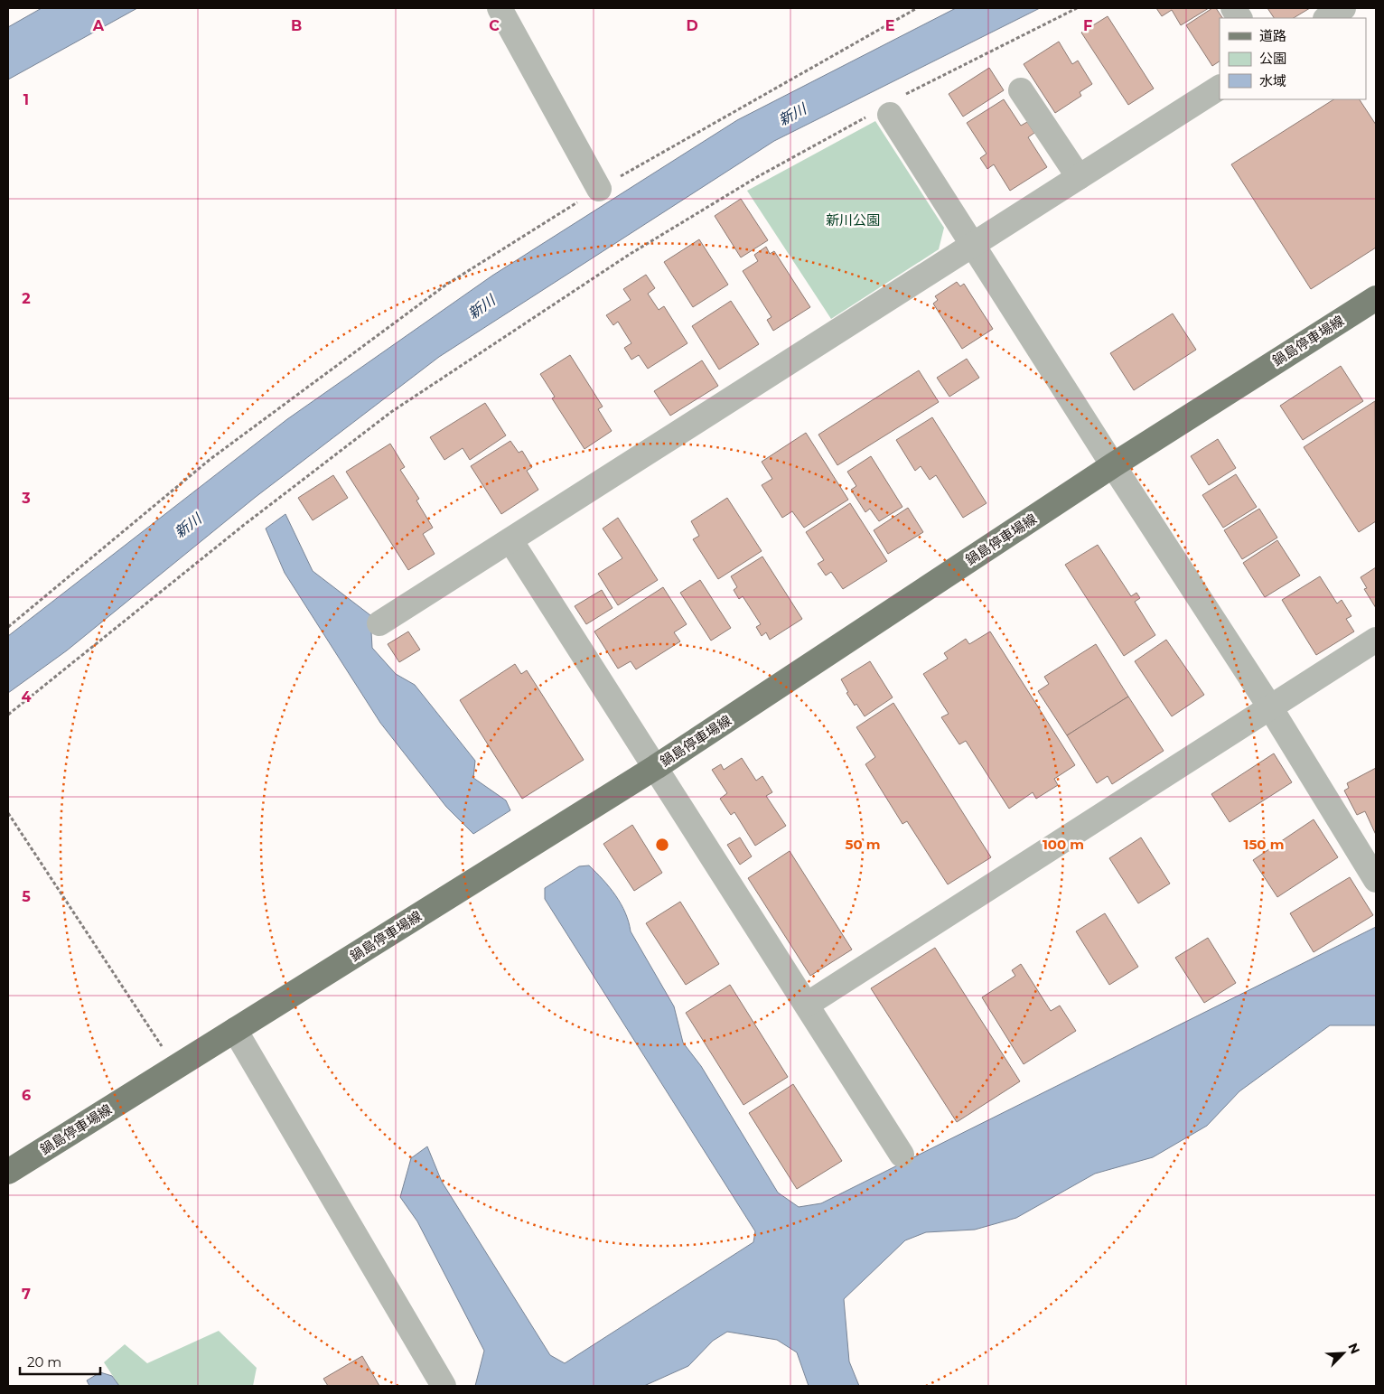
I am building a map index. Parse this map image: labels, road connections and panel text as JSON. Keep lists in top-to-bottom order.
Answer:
{
  "streets": {
    "main road": ["鍋島停車場線"]
  },
  "water": ["新川"],
  "parks": ["新川公園"],
  "legend": ["道路", "公園", "水域"],
  "scale_bar": "20 m",
  "north": "top right",
  "grid": {
    "columns": [
      "A",
      "B",
      "C",
      "D",
      "E",
      "F"
    ],
    "rows": [
      "1",
      "2",
      "3",
      "4",
      "5",
      "6",
      "7"
    ]
  },
  "rings": ["50 m", "100 m", "150 m"]
}
